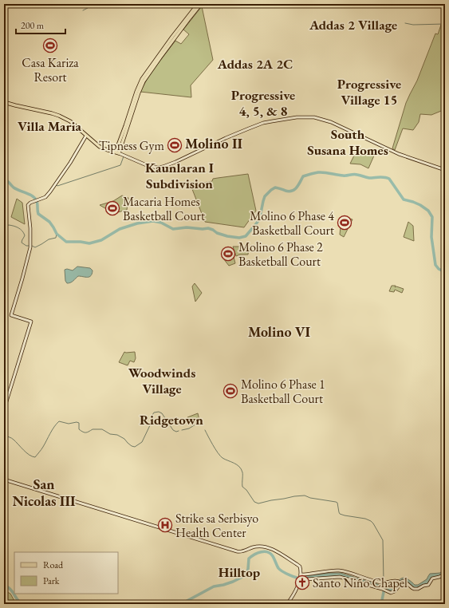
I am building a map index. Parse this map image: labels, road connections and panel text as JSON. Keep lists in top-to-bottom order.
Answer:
{
  "districts": [
    "Addas 2 Village",
    "Addas 2A 2C",
    "Progressive Village 15",
    "Progressive 4, 5, & 8",
    "Villa Maria",
    "South Susana Homes",
    "Molino II",
    "Kaunlaran I Subdivision",
    "Molino VI",
    "Woodwinds Village",
    "Ridgetown",
    "San Nicolas III",
    "Hilltop"
  ],
  "places": {
    "sports": [
      "Casa Kariza Resort",
      "Tipness Gym",
      "Macaria Homes Basketball Court",
      "Molino 6 Phase 4 Basketball Court",
      "Molino 6 Phase 2 Basketball Court",
      "Molino 6 Phase 1 Basketball Court"
    ],
    "hospital": ["Strike sa Serbisyo Health Center"],
    "church": ["Santo Niño Chapel"]
  },
  "legend": ["Road", "Park"],
  "scale_bar": "200 m"
}
